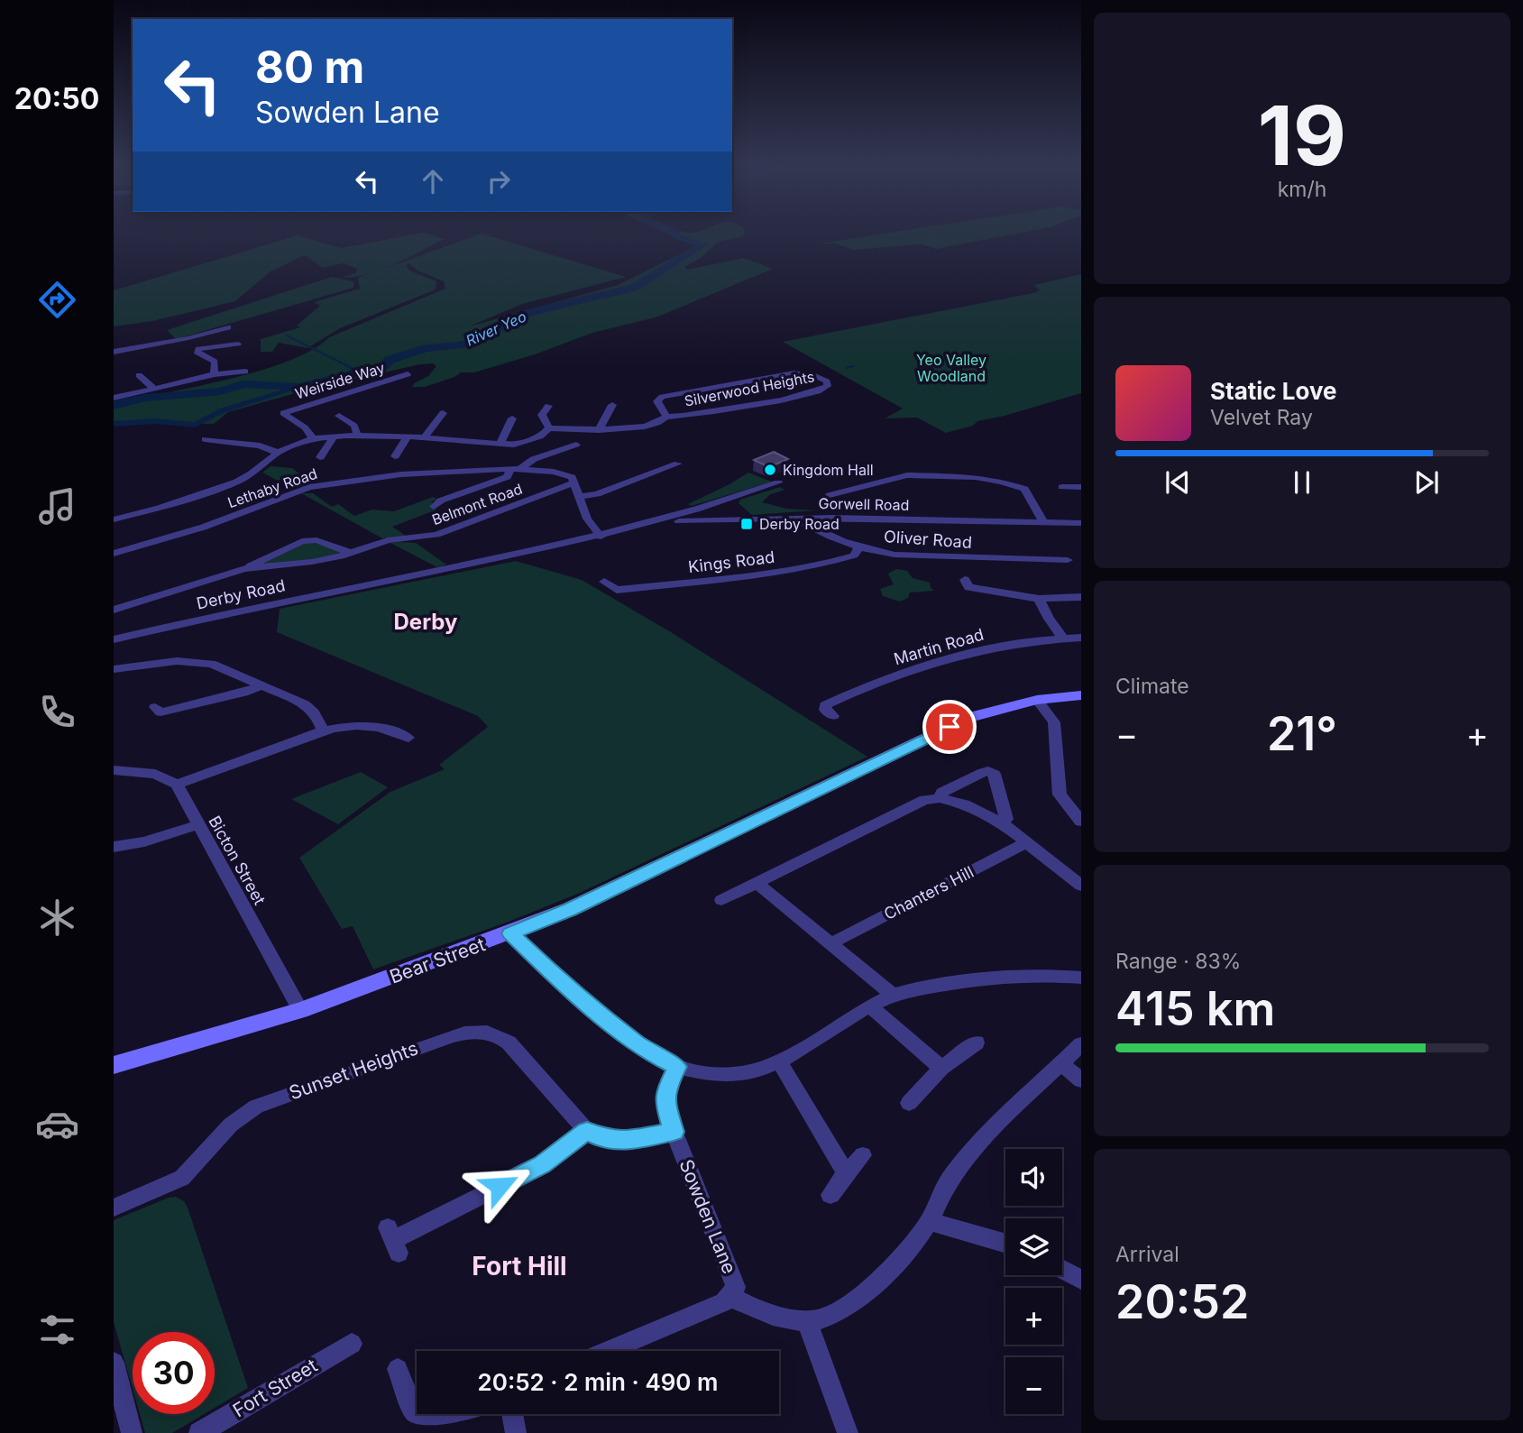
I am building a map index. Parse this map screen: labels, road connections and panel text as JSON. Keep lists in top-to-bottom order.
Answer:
{
  "streets": {
    "street": [
      "Weirside Way",
      "Silverwood Heights",
      "Lethaby Road",
      "Belmont Road",
      "Gorwell Road",
      "Oliver Road",
      "Kings Road",
      "Derby Road",
      "Martin Road",
      "Bicton Street",
      "Chanters Hill",
      "Bear Street",
      "Sunset Heights",
      "Sowden Lane",
      "Fort Street"
    ]
  },
  "crossings": [
    ["Gorwell Road", "Oliver Road"],
    ["Gorwell Road", "Derby Road"],
    ["Oliver Road", "Kings Road"],
    ["Bicton Street", "Bear Street"]
  ],
  "districts": ["Derby", "Fort Hill"],
  "water": ["River Yeo"],
  "parks": ["Yeo Valley Woodland"],
  "places": {
    "other": ["Kingdom Hall"],
    "transit": ["Derby Road"]
  },
  "page": {
    "tabs": "20:50",
    "tile": [
      ["19", "km/h"],
      "Climate",
      ["Range · 83%", "415 km"],
      ["Arrival", "20:52"]
    ],
    "turn": ["80 m", "Sowden Lane"],
    "song": ["Static Love", "Velvet Ray"],
    "heat": ["−", "21°", "+"],
    "map_buttons": ["+", "−"],
    "limit": "30",
    "trip": "20:52 · 2 min · 490 m"
  }
}
